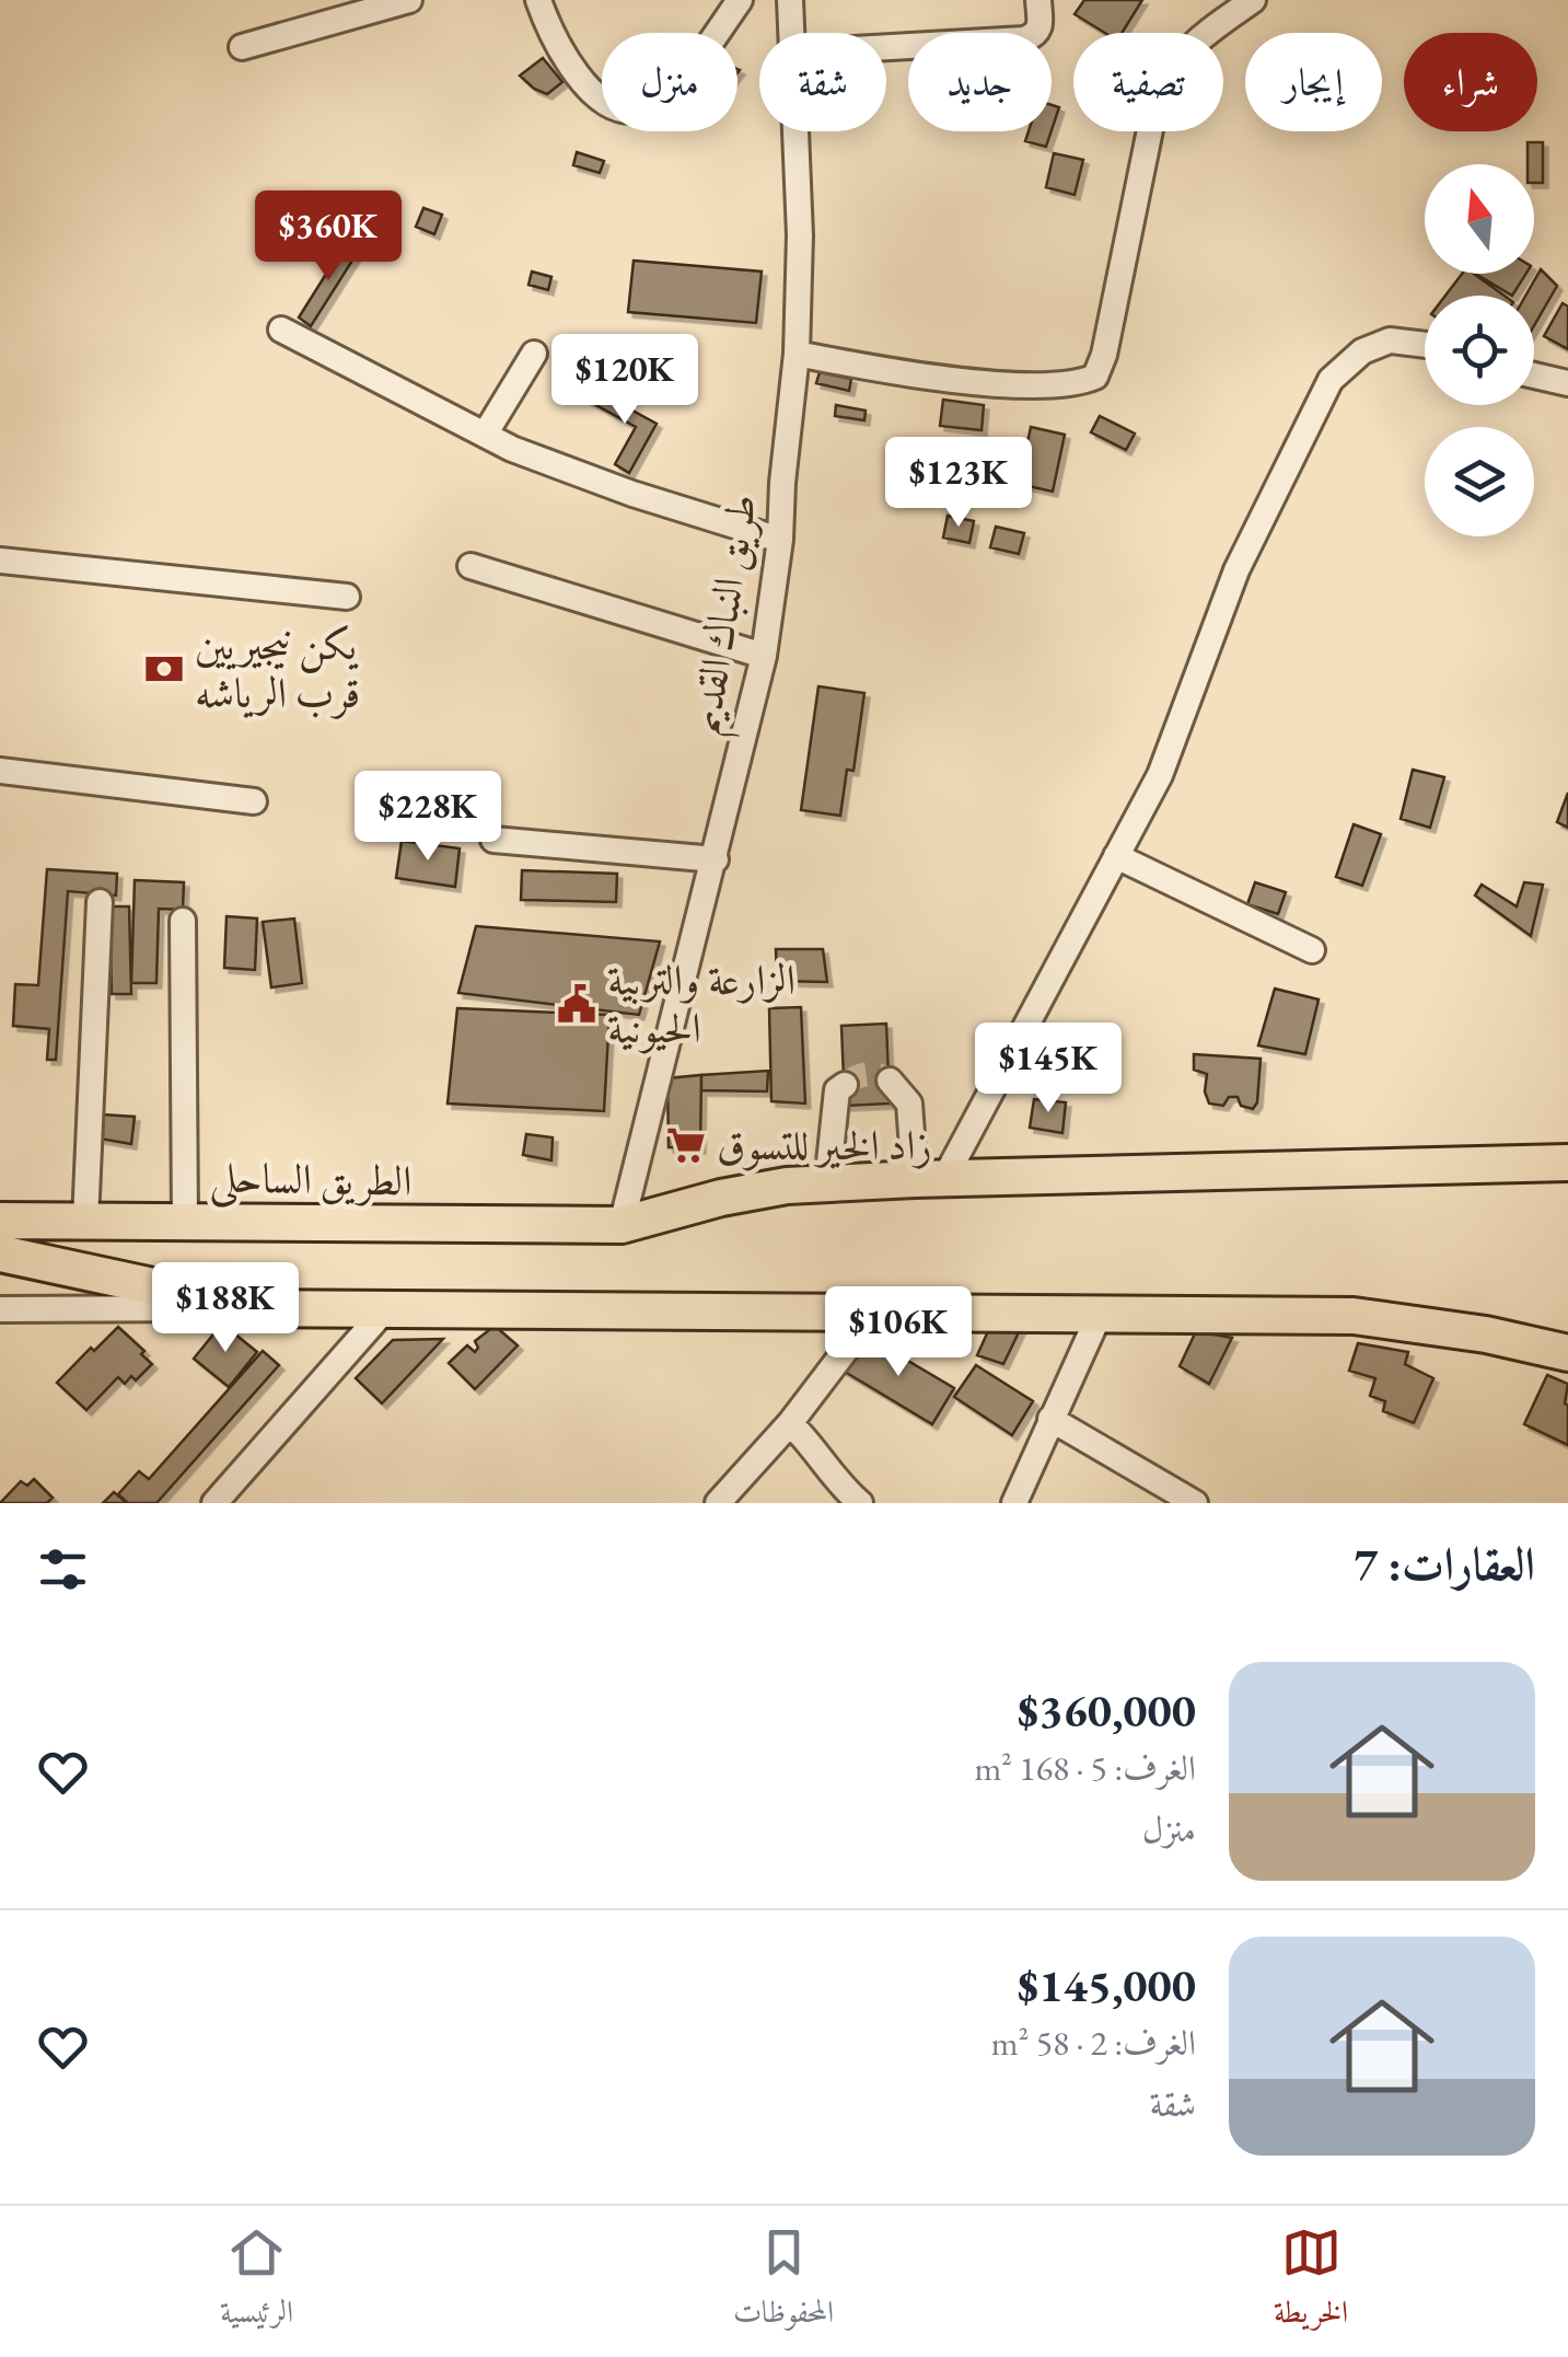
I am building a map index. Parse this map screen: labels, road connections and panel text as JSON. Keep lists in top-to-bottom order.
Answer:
{
  "streets": {
    "highway": ["الطريق الساحلى"],
    "street": ["طريق النباك القديم"]
  },
  "crossings": [
    ["طريق النباك القديم", "الطريق الساحلى"]
  ],
  "places": {
    "bank": ["يكن نيجيريين قرب الرياشه"],
    "public building": ["الزارعة والتربية الحيونية"],
    "supermarket": ["زاد الخير للتسوق"]
  },
  "north": "top",
  "page": {
    "chip": [
      "شراء",
      "إيجار",
      "تصفية",
      "جديد",
      "شقة",
      "منزل"
    ],
    "price": [
      "$360K",
      "$120K",
      "$123K",
      "$228K",
      "$145K",
      "$188K",
      "$106K"
    ],
    "heading": "العقارات: 7",
    "list": [
      {
        "name": "$360,000",
        "note": "الغرف: 5 · 168 m² · منزل"
      },
      {
        "name": "$145,000",
        "note": "الغرف: 2 · 58 m² · شقة"
      }
    ],
    "tabs": ["الخريطة", "المحفوظات", "الرئيسية"]
  }
}
